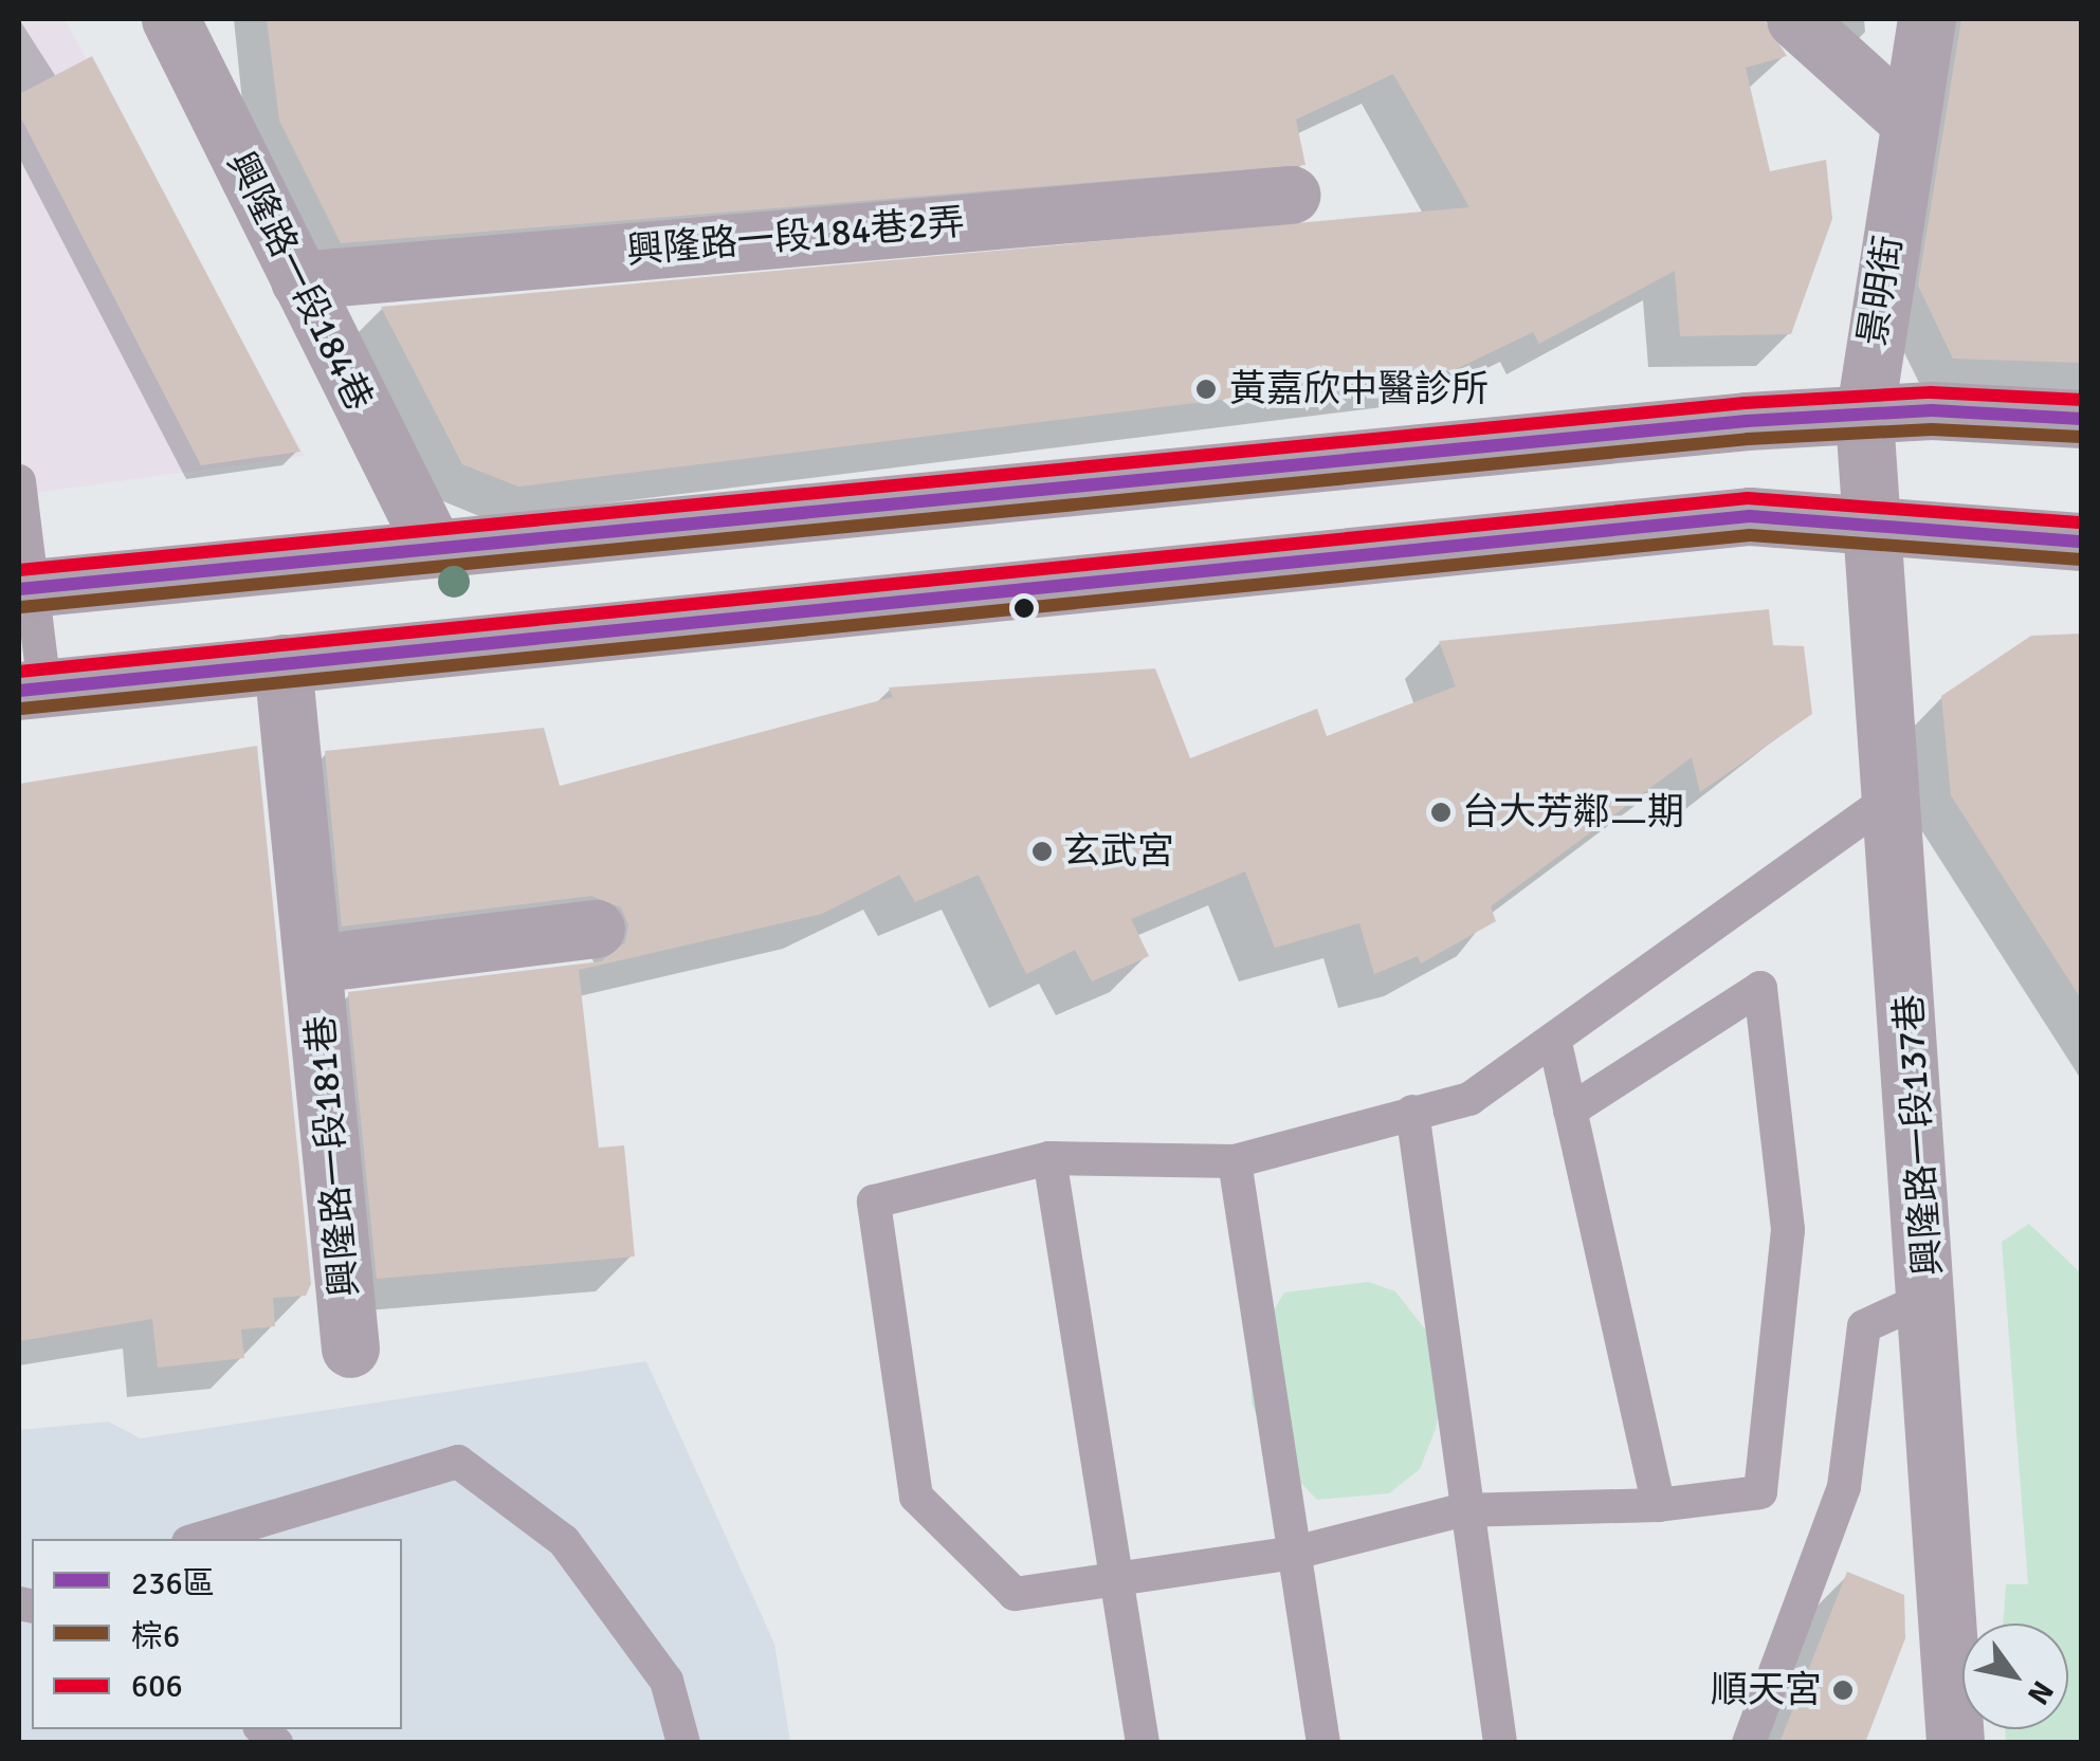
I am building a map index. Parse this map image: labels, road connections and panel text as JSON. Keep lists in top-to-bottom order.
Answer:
{
  "streets": {
    "street": [
      "興隆路一段184巷2弄",
      "興隆路一段184巷",
      "景明街",
      "興隆路一段137巷",
      "興隆路一段181巷"
    ]
  },
  "crossings": [
    ["興隆路一段184巷2弄", "興隆路一段184巷"],
    ["景明街", "興隆路一段137巷"]
  ],
  "places": [
    "黃嘉欣中醫診所",
    "台大芳鄰二期",
    "玄武宮",
    "順天宮"
  ],
  "lines": ["transit line 606", "transit line 236區", "transit line 棕6"],
  "legend": ["236區", "棕6", "606"],
  "north": "bottom right"
}
